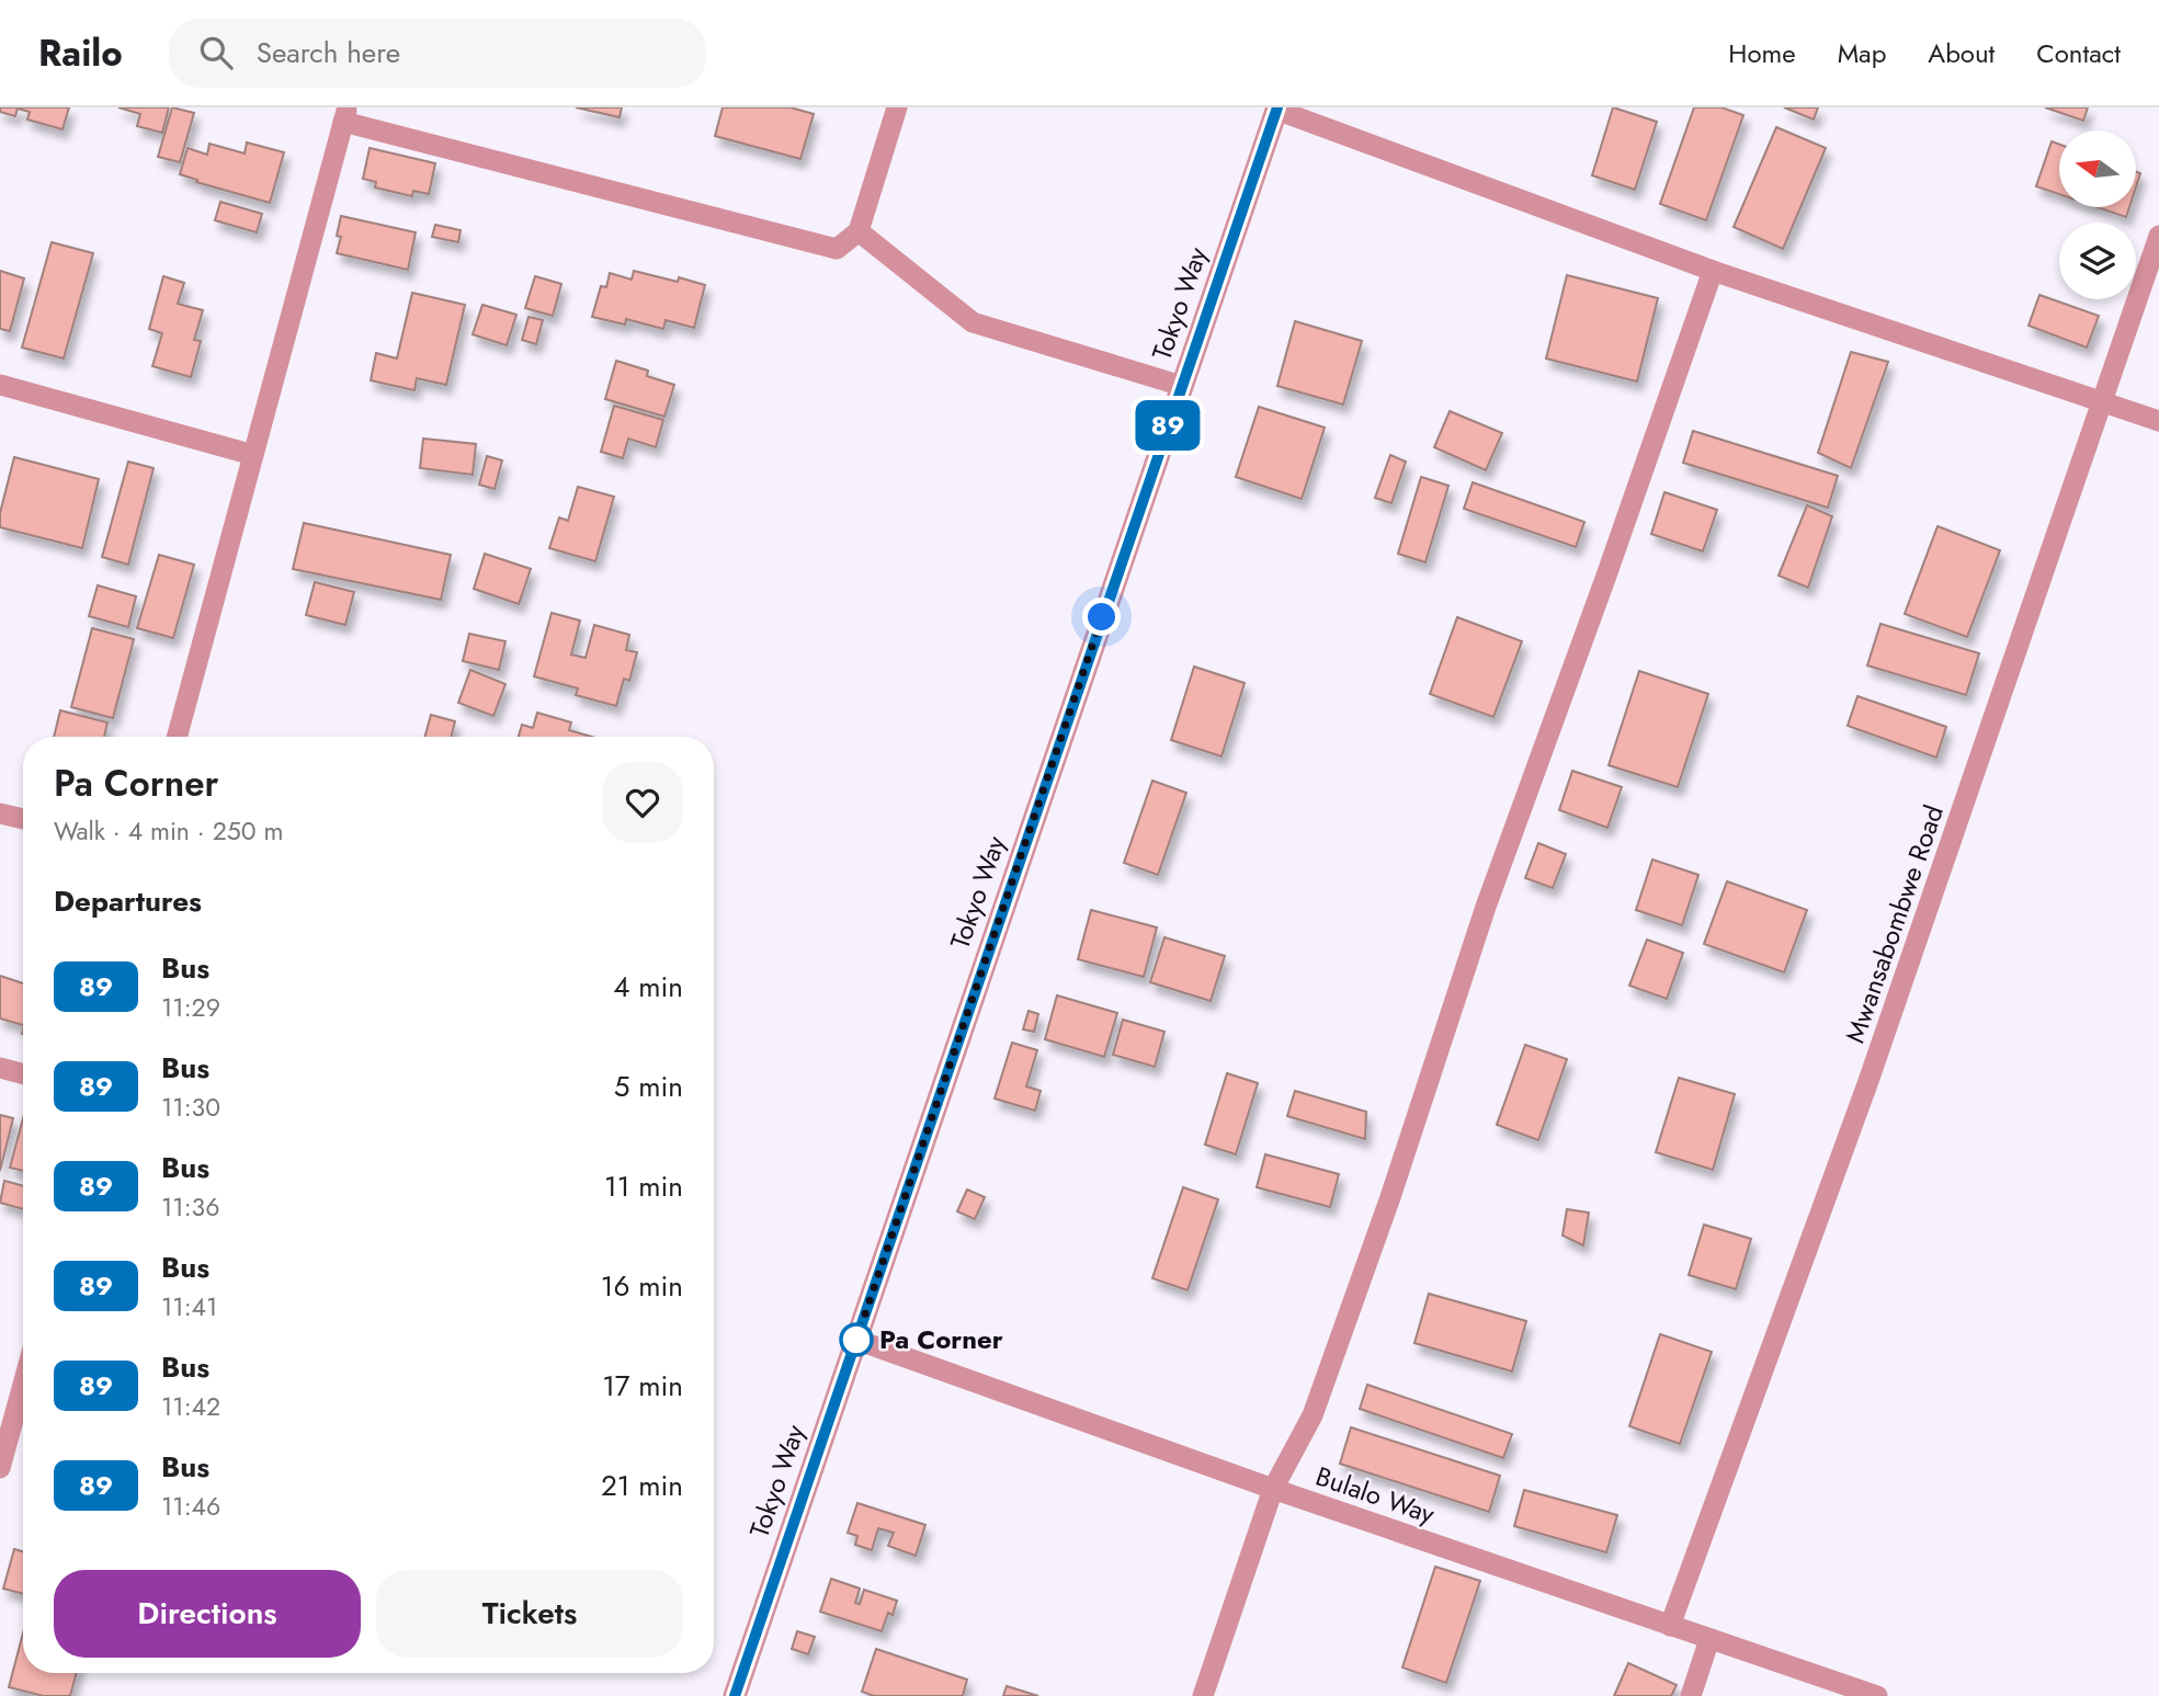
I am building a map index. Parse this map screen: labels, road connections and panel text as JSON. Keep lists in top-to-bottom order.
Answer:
{
  "streets": {
    "street": ["Tokyo Way", "Mwansabombwe Road", "Bulalo Way"]
  },
  "crossings": [
    ["Tokyo Way", "Bulalo Way"],
    ["Mwansabombwe Road", "Bulalo Way"]
  ],
  "places": ["Pa Corner"],
  "lines": ["bus line 89"],
  "north": "left",
  "page": {
    "header": "Railo",
    "search": "Search here",
    "nav": [
      "Home",
      "Map",
      "About",
      "Contact"
    ],
    "on_map": "89",
    "heading": [
      ["Pa Corner", "Walk · 4 min · 250 m"],
      "Departures"
    ],
    "list": [
      {
        "mark": "89",
        "name": "Bus",
        "note": "11:29",
        "value": "4 min"
      },
      {
        "mark": "89",
        "name": "Bus",
        "note": "11:30",
        "value": "5 min"
      },
      {
        "mark": "89",
        "name": "Bus",
        "note": "11:36",
        "value": "11 min"
      },
      {
        "mark": "89",
        "name": "Bus",
        "note": "11:41",
        "value": "16 min"
      },
      {
        "mark": "89",
        "name": "Bus",
        "note": "11:42",
        "value": "17 min"
      },
      {
        "mark": "89",
        "name": "Bus",
        "note": "11:46",
        "value": "21 min"
      }
    ],
    "buttons": ["Directions", "Tickets"]
  }
}
